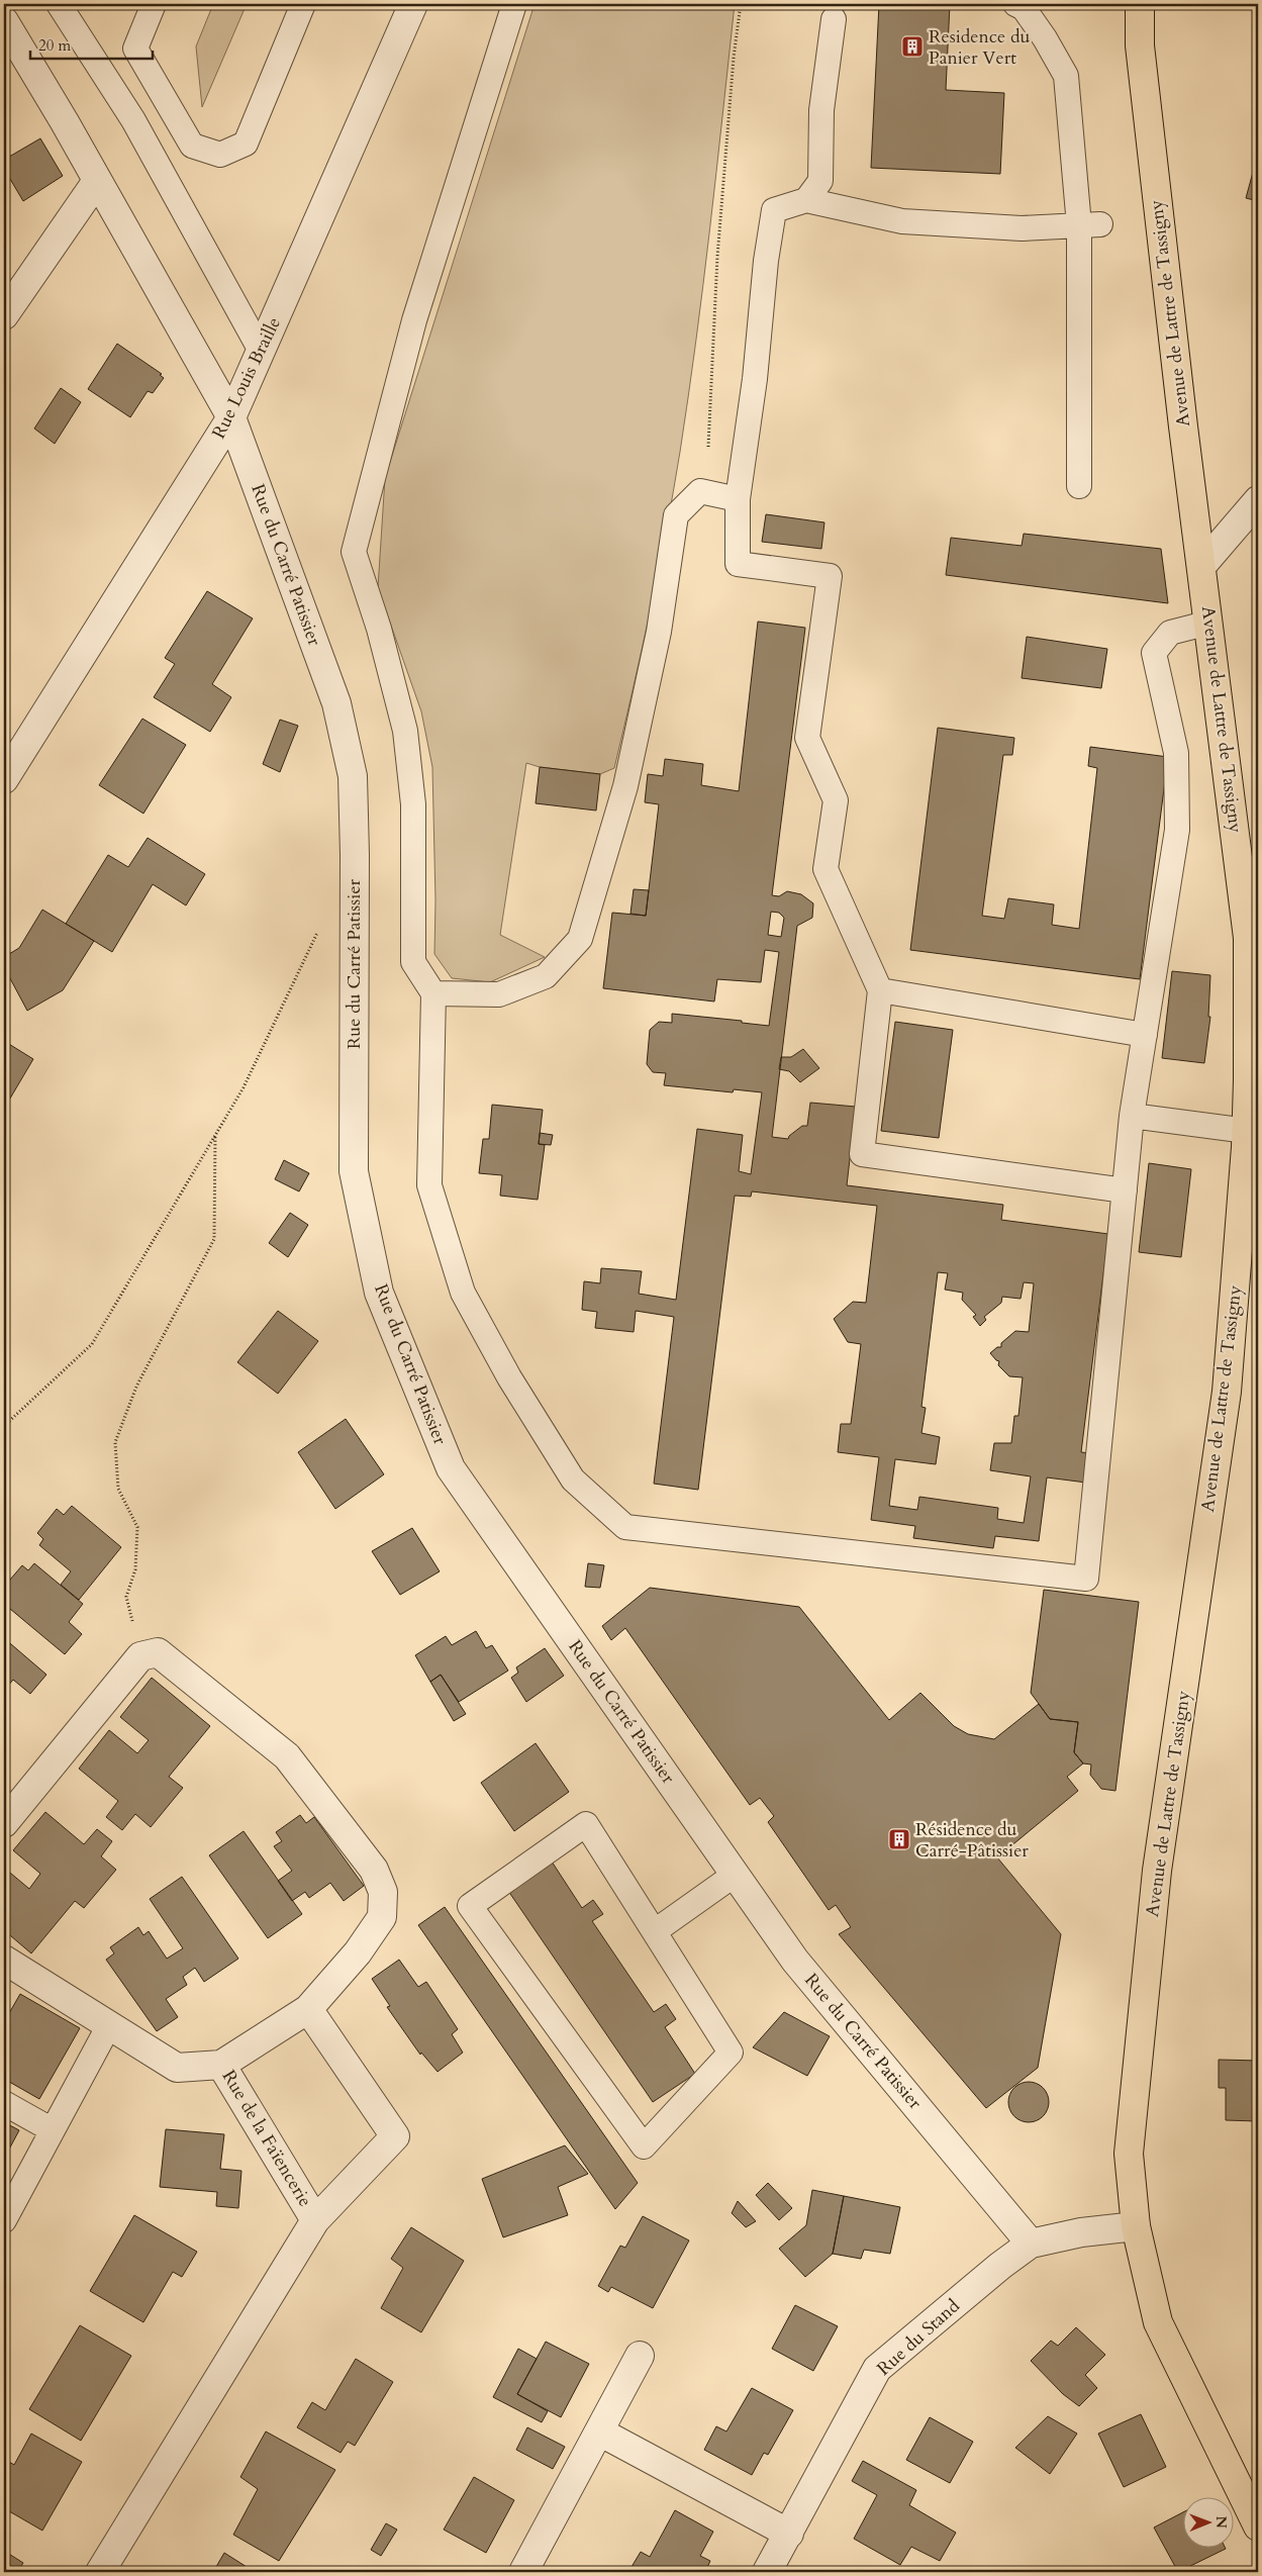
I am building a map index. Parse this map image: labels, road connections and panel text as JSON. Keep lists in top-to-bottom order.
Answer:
{
  "streets": {
    "main road": ["Avenue de Lattre de Tassigny"],
    "street": [
      "Rue Louis Braille",
      "Rue du Carré Patissier",
      "Rue de la Faïencerie",
      "Rue du Stand"
    ]
  },
  "crossings": [
    ["Rue Louis Braille", "Rue du Carré Patissier"],
    ["Rue du Carré Patissier", "Rue du Stand"]
  ],
  "places": {
    "building": ["Residence du Panier Vert", "Résidence du Carré-Pâtissier"]
  },
  "scale_bar": "20 m",
  "north": "right"
}
